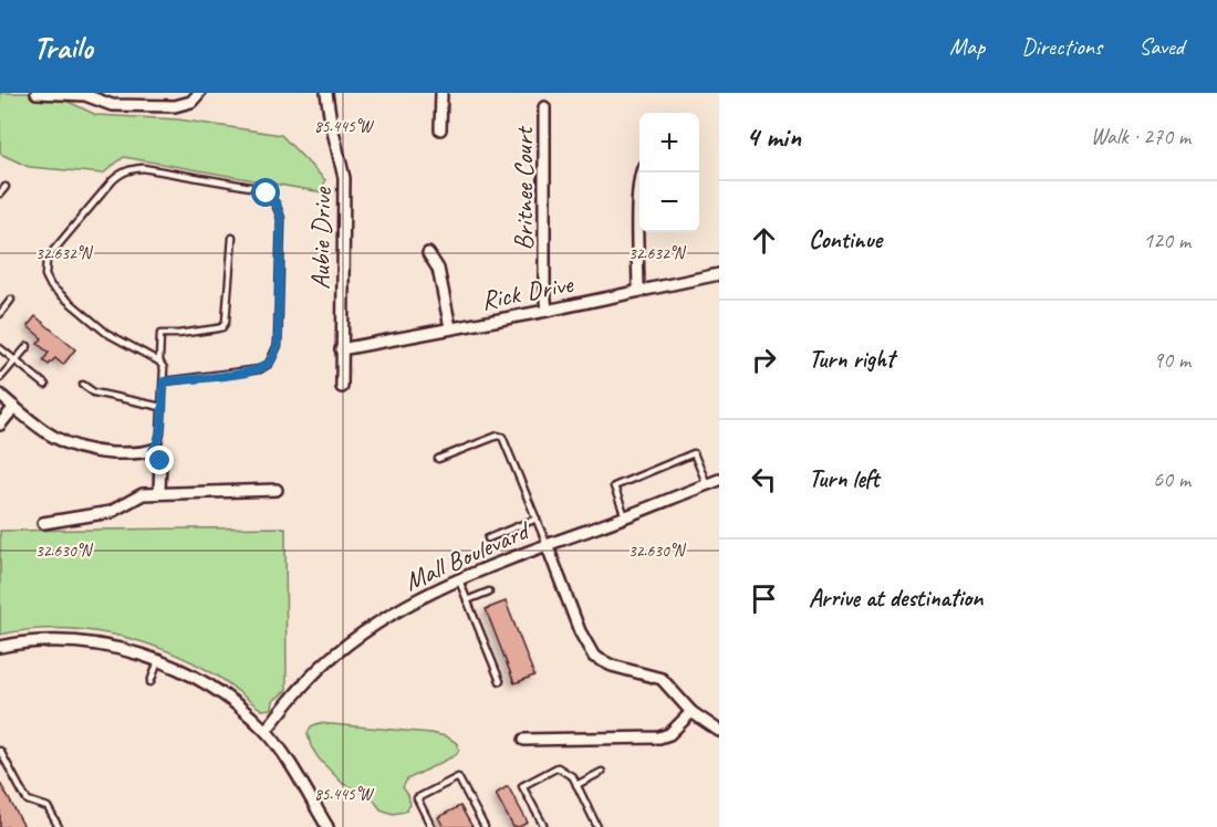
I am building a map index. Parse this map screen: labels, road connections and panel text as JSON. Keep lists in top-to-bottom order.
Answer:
{
  "streets": {
    "street": [
      "Britnee Court",
      "Aubie Drive",
      "Rick Drive",
      "Mall Boulevard"
    ]
  },
  "crossings": [
    ["Britnee Court", "Rick Drive"],
    ["Aubie Drive", "Rick Drive"]
  ],
  "page": {
    "header": "Trailo",
    "nav": ["Map", "Directions", "Saved"],
    "heading": ["4 min", "Walk · 270 m"],
    "map_buttons": ["+", "−"],
    "list": [
      ["Continue", "120 m"],
      ["Turn right", "90 m"],
      ["Turn left", "60 m"],
      "Arrive at destination"
    ]
  },
  "coordinates": ["85.445°W", "32.632°N", "32.630°N"]
}
